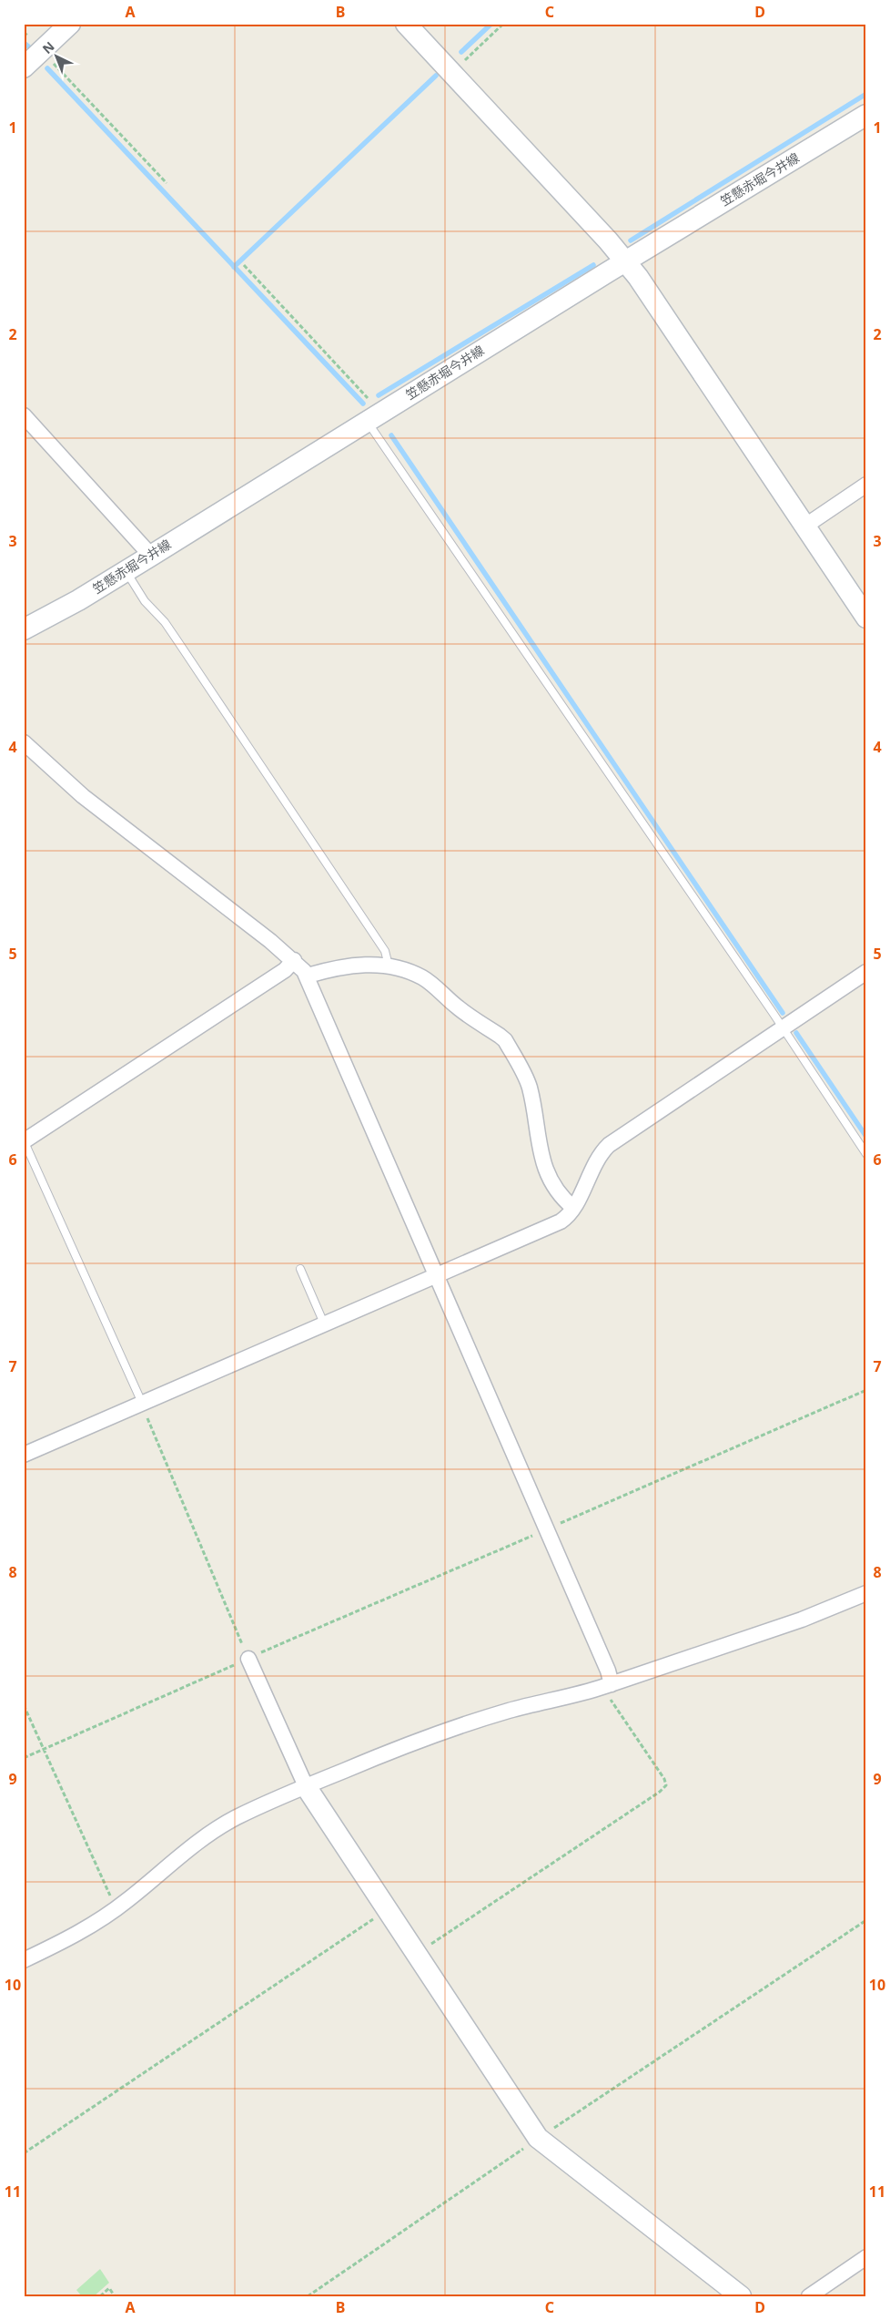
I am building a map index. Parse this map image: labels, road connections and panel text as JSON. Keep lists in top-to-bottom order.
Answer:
{
  "streets": {
    "street": ["笠懸赤堀今井線"]
  },
  "north": "top left",
  "grid": {
    "columns": [
      "A",
      "B",
      "C",
      "D"
    ],
    "rows": [
      "1",
      "2",
      "3",
      "4",
      "5",
      "6",
      "7",
      "8",
      "9",
      "10",
      "11"
    ]
  }
}
